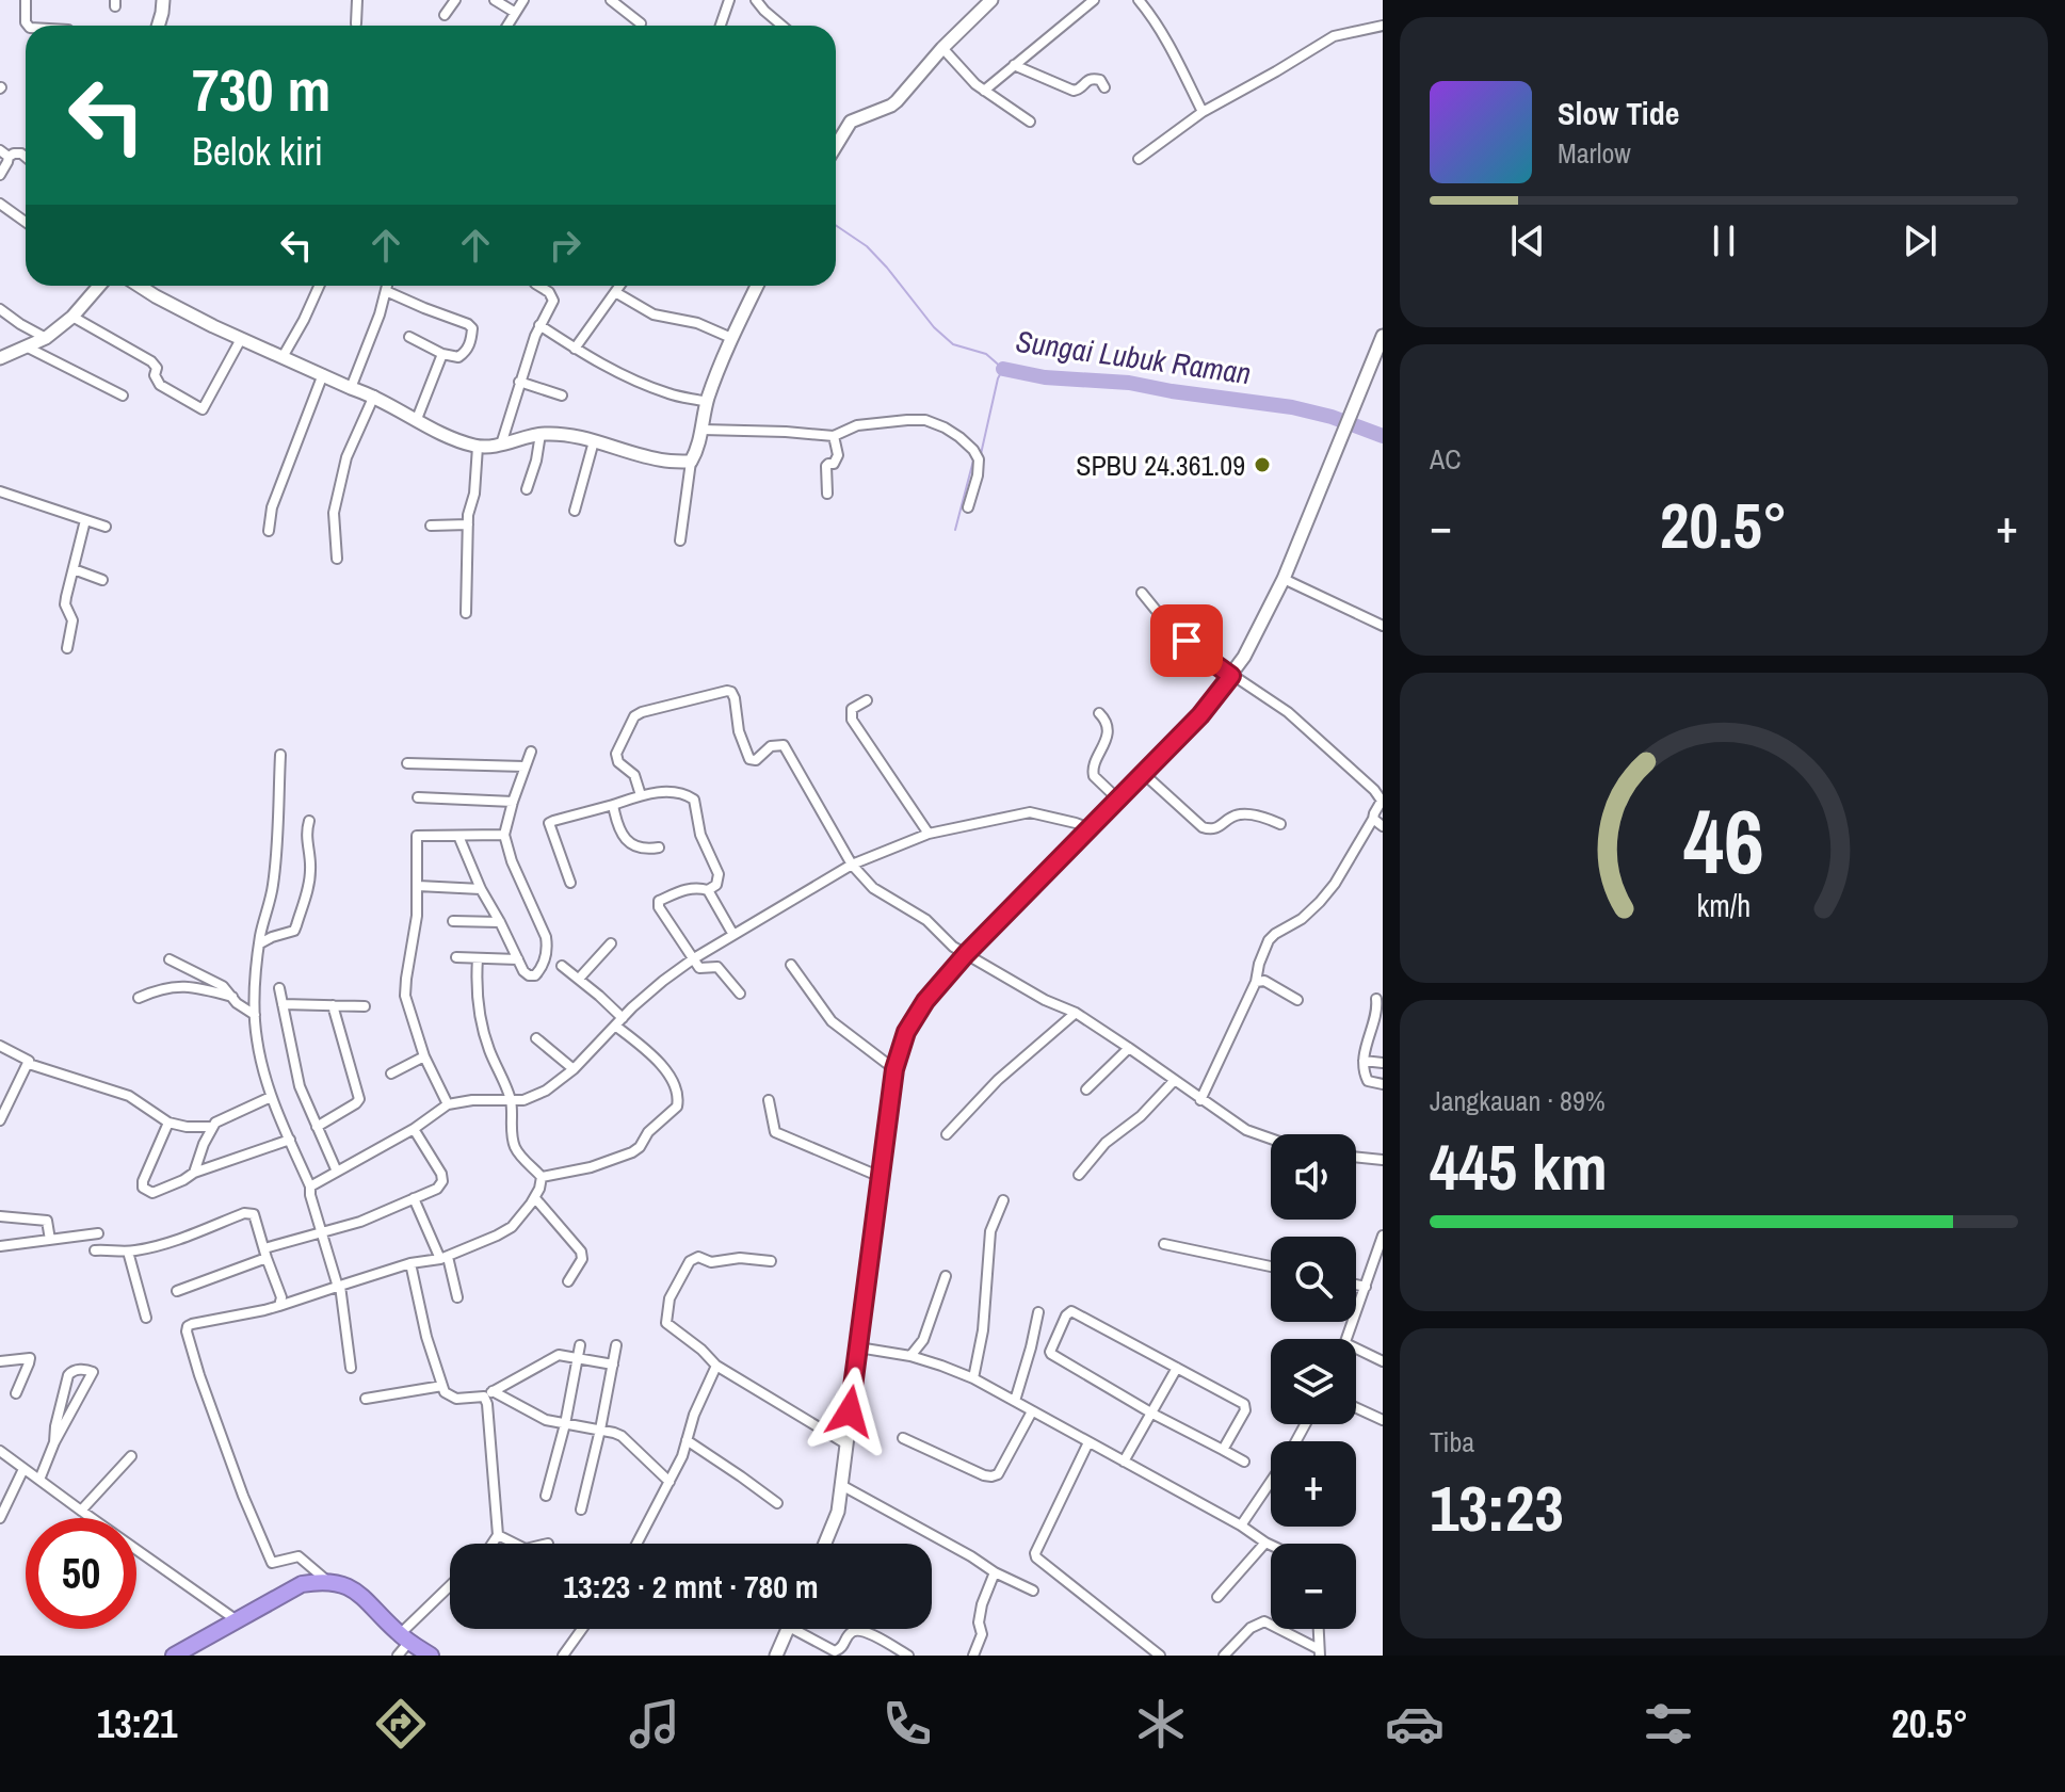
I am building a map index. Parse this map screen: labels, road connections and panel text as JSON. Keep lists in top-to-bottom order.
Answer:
{
  "water": ["Sungai Lubuk Raman"],
  "places": ["SPBU 24.361.09"],
  "page": {
    "turn": ["730 m", "Belok kiri"],
    "song": ["Slow Tide", "Marlow"],
    "tile": [
      "AC",
      ["Jangkauan · 89%", "445 km"],
      ["Tiba", "13:23"]
    ],
    "heat": ["−", "20.5°", "+"],
    "map_buttons": ["+", "−"],
    "limit": "50",
    "trip": "13:23 · 2 mnt · 780 m",
    "tabs": ["13:21", "20.5°"],
    "gauge": ["46", "km/h"]
  }
}
